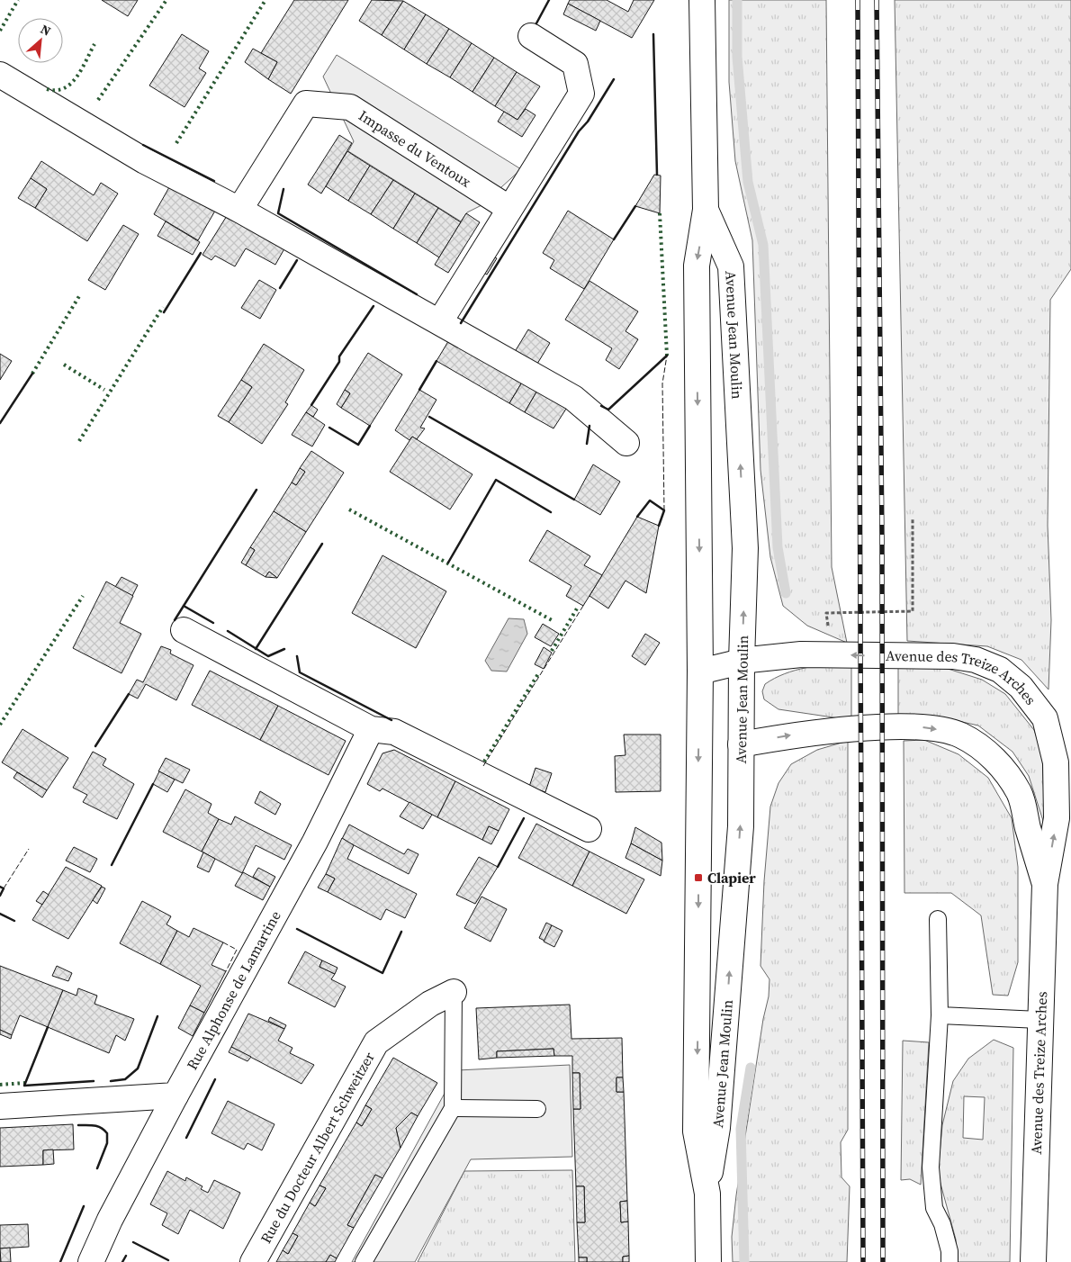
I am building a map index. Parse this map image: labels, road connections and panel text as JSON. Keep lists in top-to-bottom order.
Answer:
{
  "streets": {
    "street": [
      "Impasse du Ventoux",
      "Avenue Jean Moulin",
      "Avenue des Treize Arches",
      "Rue Alphonse de Lamartine",
      "Rue du Docteur Albert Schweitzer"
    ]
  },
  "crossings": [
    ["Avenue Jean Moulin", "Avenue des Treize Arches"]
  ],
  "places": {
    "transit": ["Clapier"]
  },
  "north": "top right"
}
